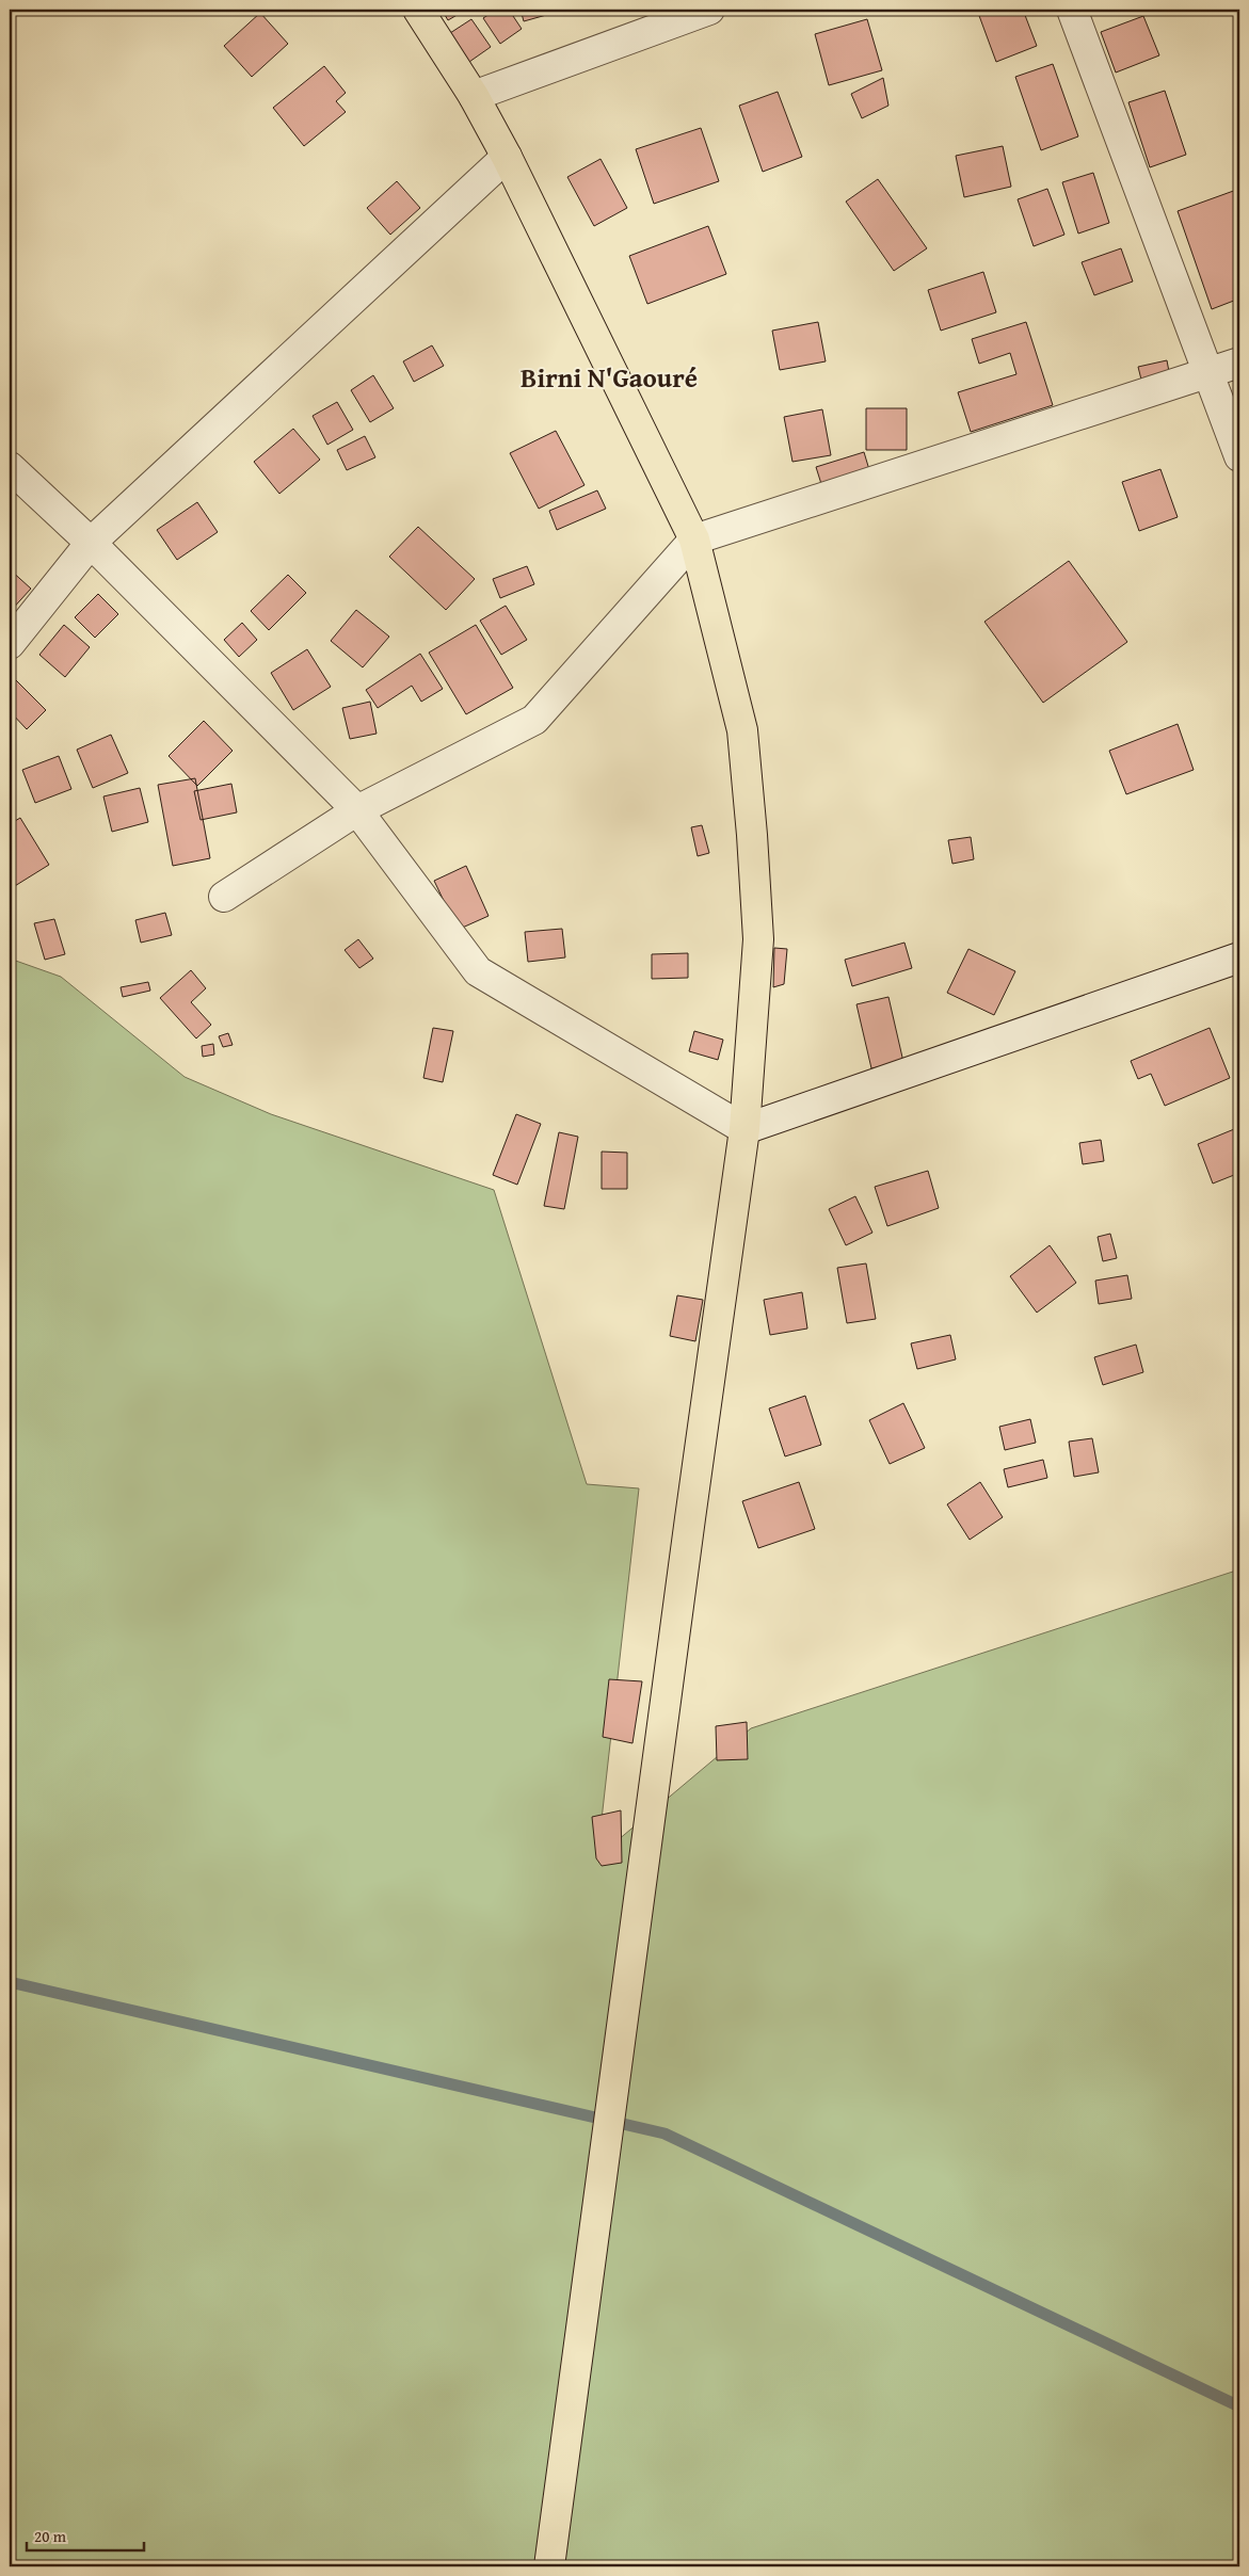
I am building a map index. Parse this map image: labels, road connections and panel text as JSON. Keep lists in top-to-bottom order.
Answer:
{
  "districts": ["Birni N'Gaouré"],
  "scale_bar": "20 m"
}
